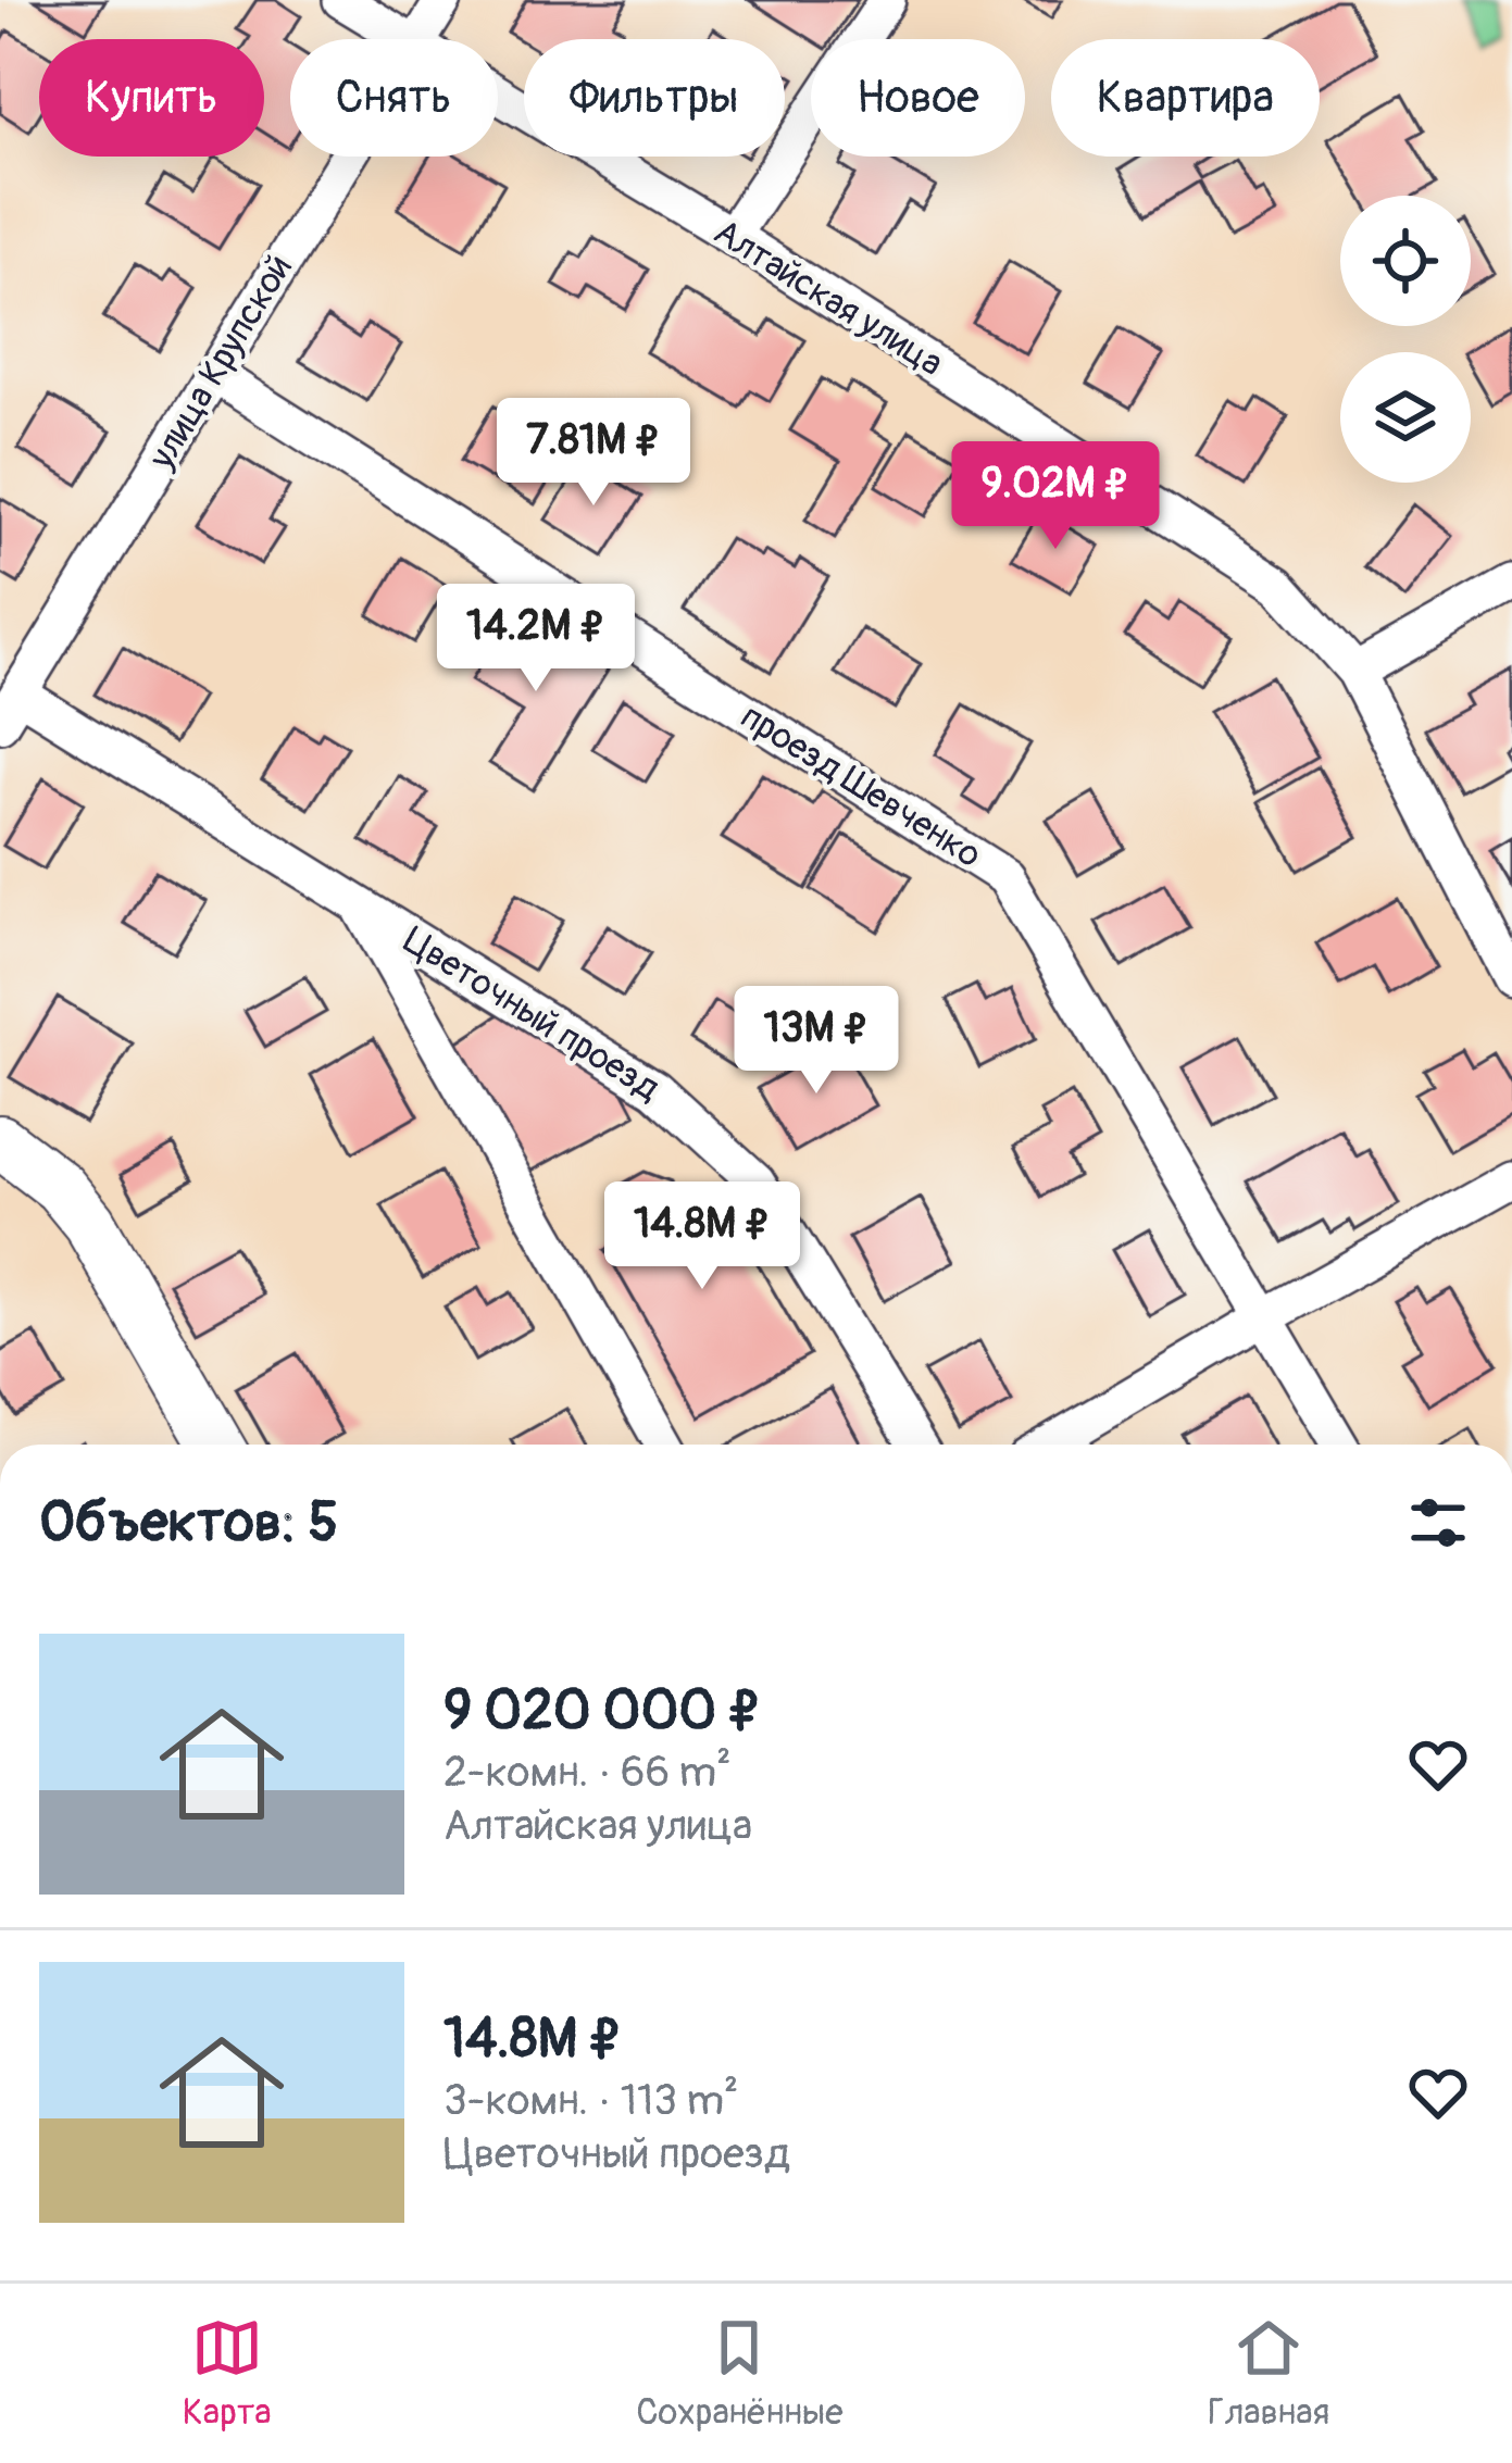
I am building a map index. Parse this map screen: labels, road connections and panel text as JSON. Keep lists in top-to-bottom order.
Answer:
{
  "streets": {
    "street": [
      "Алтайская улица",
      "улица Крупской",
      "проезд Шевченко",
      "Цветочный проезд"
    ]
  },
  "crossings": [
    ["улица Крупской", "проезд Шевченко"],
    ["улица Крупской", "Цветочный проезд"]
  ],
  "page": {
    "chip": [
      "Купить",
      "Снять",
      "Фильтры",
      "Новое",
      "Квартира"
    ],
    "price": [
      "7.81M ₽",
      "9.02M ₽",
      "14.2M ₽",
      "13M ₽",
      "14.8M ₽"
    ],
    "heading": "Объектов: 5",
    "list": [
      {
        "name": "9 020 000 ₽",
        "note": "2-комн. · 66 m² · Алтайская улица"
      },
      {
        "name": "14.8M ₽",
        "note": "3-комн. · 113 m² · Цветочный проезд"
      }
    ],
    "tabs": ["Карта", "Сохранённые", "Главная"]
  }
}
